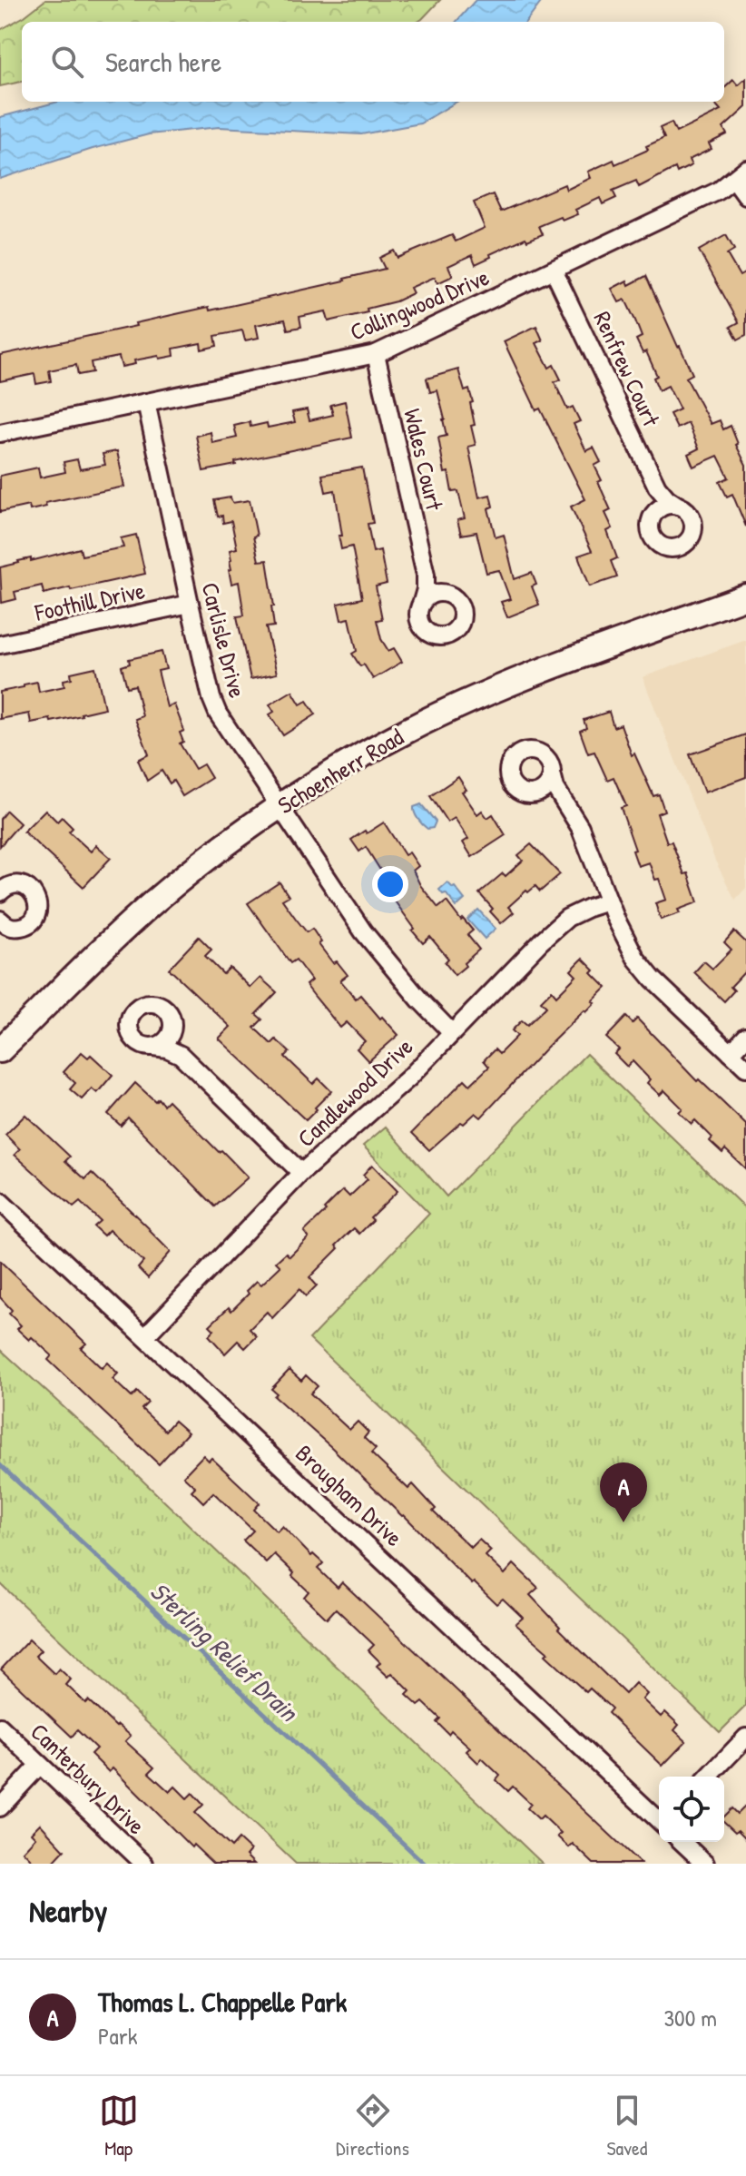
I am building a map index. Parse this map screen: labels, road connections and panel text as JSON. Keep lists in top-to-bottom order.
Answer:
{
  "streets": {
    "main road": ["Schoenherr Road"],
    "street": [
      "Collingwood Drive",
      "Renfrew Court",
      "Wales Court",
      "Foothill Drive",
      "Carlisle Drive",
      "Candlewood Drive",
      "Brougham Drive",
      "Canterbury Drive"
    ]
  },
  "crossings": [
    ["Collingwood Drive", "Renfrew Court"],
    ["Collingwood Drive", "Wales Court"],
    ["Collingwood Drive", "Carlisle Drive"],
    ["Foothill Drive", "Carlisle Drive"],
    ["Carlisle Drive", "Schoenherr Road"],
    ["Carlisle Drive", "Candlewood Drive"],
    ["Candlewood Drive", "Brougham Drive"]
  ],
  "water": ["Sterling Relief Drain"],
  "page": {
    "search": "Search here",
    "pins": "A",
    "heading": "Nearby",
    "list": [
      {
        "mark": "A",
        "name": "Thomas L. Chappelle Park",
        "note": "Park",
        "value": "300 m"
      }
    ],
    "nav": ["Map", "Directions", "Saved"]
  }
}
